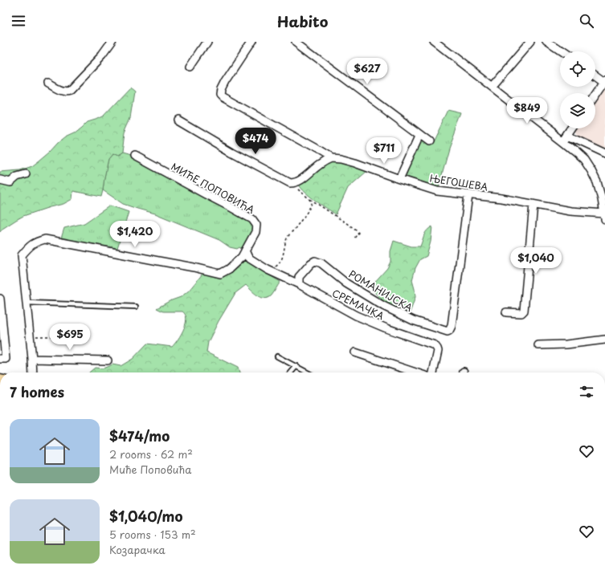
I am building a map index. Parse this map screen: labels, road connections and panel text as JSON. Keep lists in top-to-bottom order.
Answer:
{
  "streets": {
    "street": [
      "ЊЕГОШЕВА",
      "МИЋЕ ПОПОВИЋА",
      "РОМАНИЈСКА",
      "СРЕМАЧКА"
    ]
  },
  "crossings": [
    ["ЊЕГОШЕВА", "РОМАНИЈСКА"],
    ["МИЋЕ ПОПОВИЋА", "СРЕМАЧКА"],
    ["РОМАНИЈСКА", "СРЕМАЧКА"]
  ],
  "page": {
    "header": "Habito",
    "price": [
      "$627",
      "$849",
      "$474",
      "$711",
      "$1,420",
      "$1,040",
      "$695"
    ],
    "heading": "7 homes",
    "list": [
      {
        "name": "$474/mo",
        "note": "2 rooms · 62 m² · Миће Поповића"
      },
      {
        "name": "$1,040/mo",
        "note": "5 rooms · 153 m² · Козарачка"
      }
    ]
  }
}
